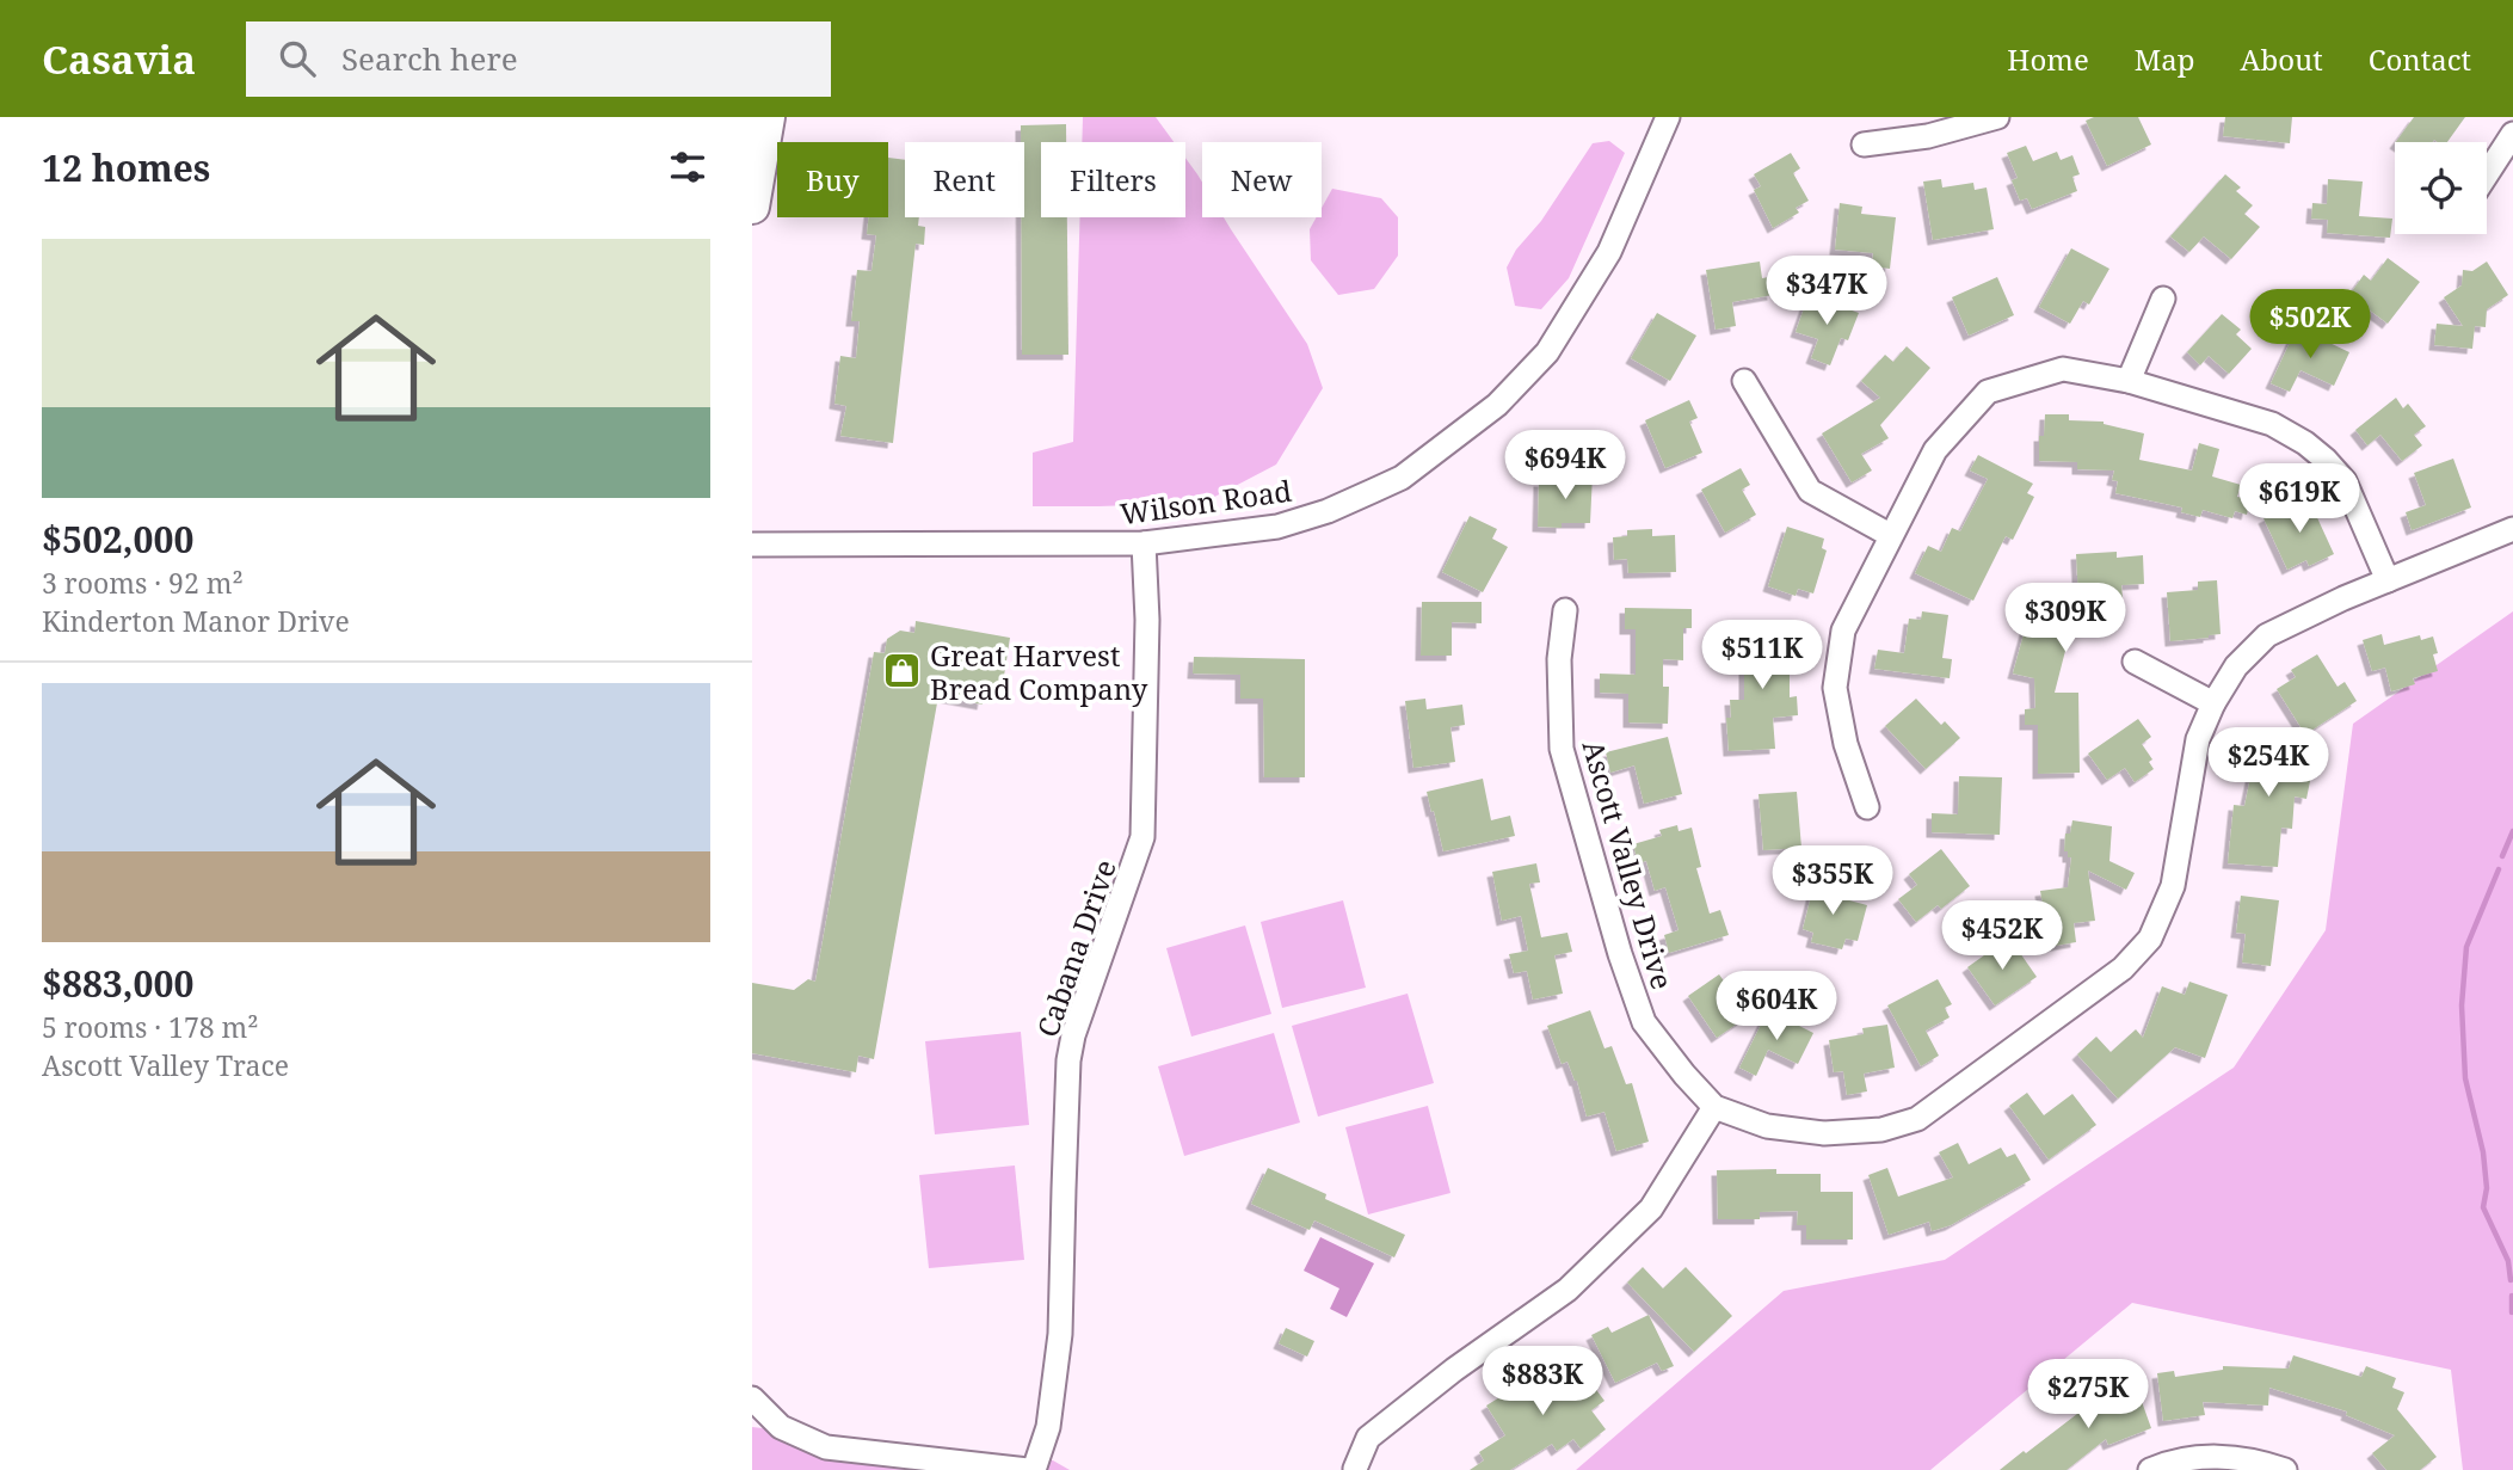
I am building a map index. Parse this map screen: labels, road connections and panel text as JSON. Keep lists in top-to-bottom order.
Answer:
{
  "streets": {
    "street": ["Wilson Road", "Ascott Valley Drive", "Cabana Drive"]
  },
  "crossings": [
    ["Wilson Road", "Cabana Drive"]
  ],
  "places": {
    "shop": ["Great Harvest Bread Company"]
  },
  "page": {
    "header": "Casavia",
    "search": "Search here",
    "nav": [
      "Home",
      "Map",
      "About",
      "Contact"
    ],
    "heading": "12 homes",
    "chip": [
      "Buy",
      "Rent",
      "Filters",
      "New"
    ],
    "list": [
      {
        "name": "$502,000",
        "note": "3 rooms · 92 m² · Kinderton Manor Drive"
      },
      {
        "name": "$883,000",
        "note": "5 rooms · 178 m² · Ascott Valley Trace"
      }
    ],
    "price": [
      "$347K",
      "$502K",
      "$694K",
      "$619K",
      "$309K",
      "$511K",
      "$254K",
      "$355K",
      "$452K",
      "$604K",
      "$883K",
      "$275K"
    ]
  }
}
